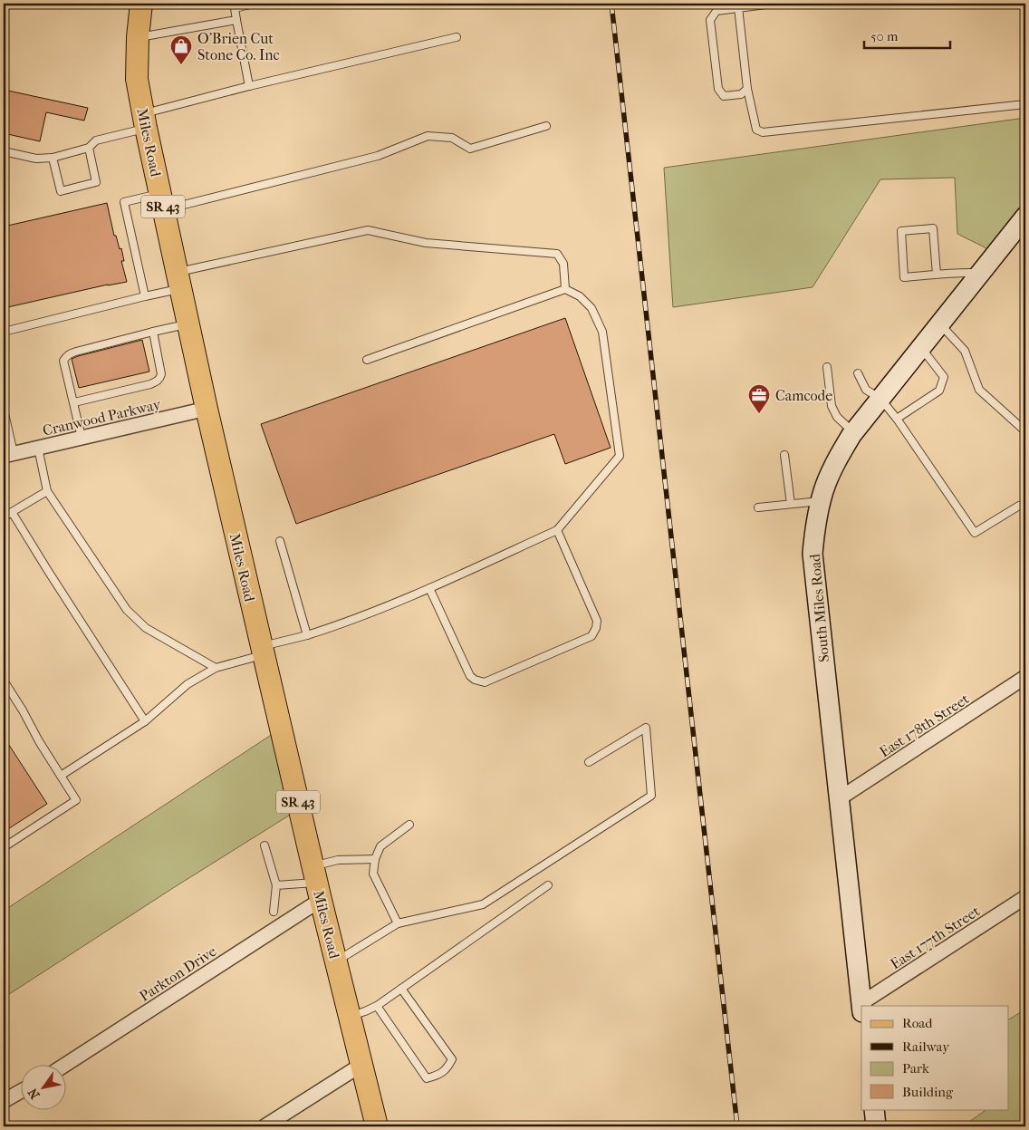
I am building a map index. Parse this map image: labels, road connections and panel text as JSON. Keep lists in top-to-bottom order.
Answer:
{
  "streets": {
    "main road": ["Miles Road", "SR 43"],
    "street": [
      "Cranwood Parkway",
      "South Miles Road",
      "East 178th Street",
      "East 177th Street",
      "Parkton Drive"
    ]
  },
  "crossings": [
    ["Miles Road", "Cranwood Parkway"],
    ["Miles Road", "Parkton Drive"],
    ["South Miles Road", "East 178th Street"]
  ],
  "places": {
    "shop": ["O'Brien Cut Stone Co. Inc"],
    "office": ["Camcode"]
  },
  "legend": [
    "Road",
    "Railway",
    "Park",
    "Building"
  ],
  "scale_bar": "50 m",
  "north": "bottom left"
}
